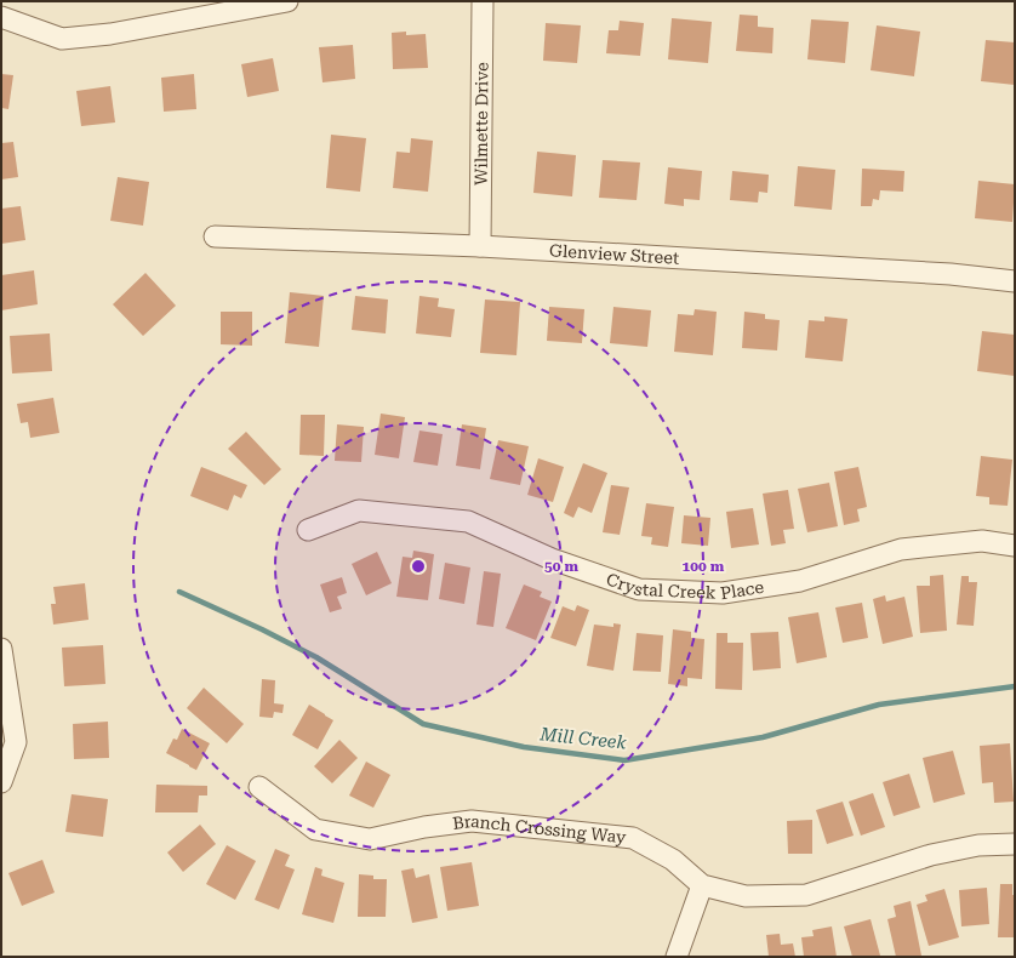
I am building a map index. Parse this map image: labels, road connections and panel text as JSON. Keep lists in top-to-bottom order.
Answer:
{
  "streets": {
    "street": [
      "Wilmette Drive",
      "Glenview Street",
      "Crystal Creek Place",
      "Branch Crossing Way"
    ]
  },
  "crossings": [
    ["Wilmette Drive", "Glenview Street"]
  ],
  "water": ["Mill Creek"],
  "rings": ["50 m", "100 m"]
}
